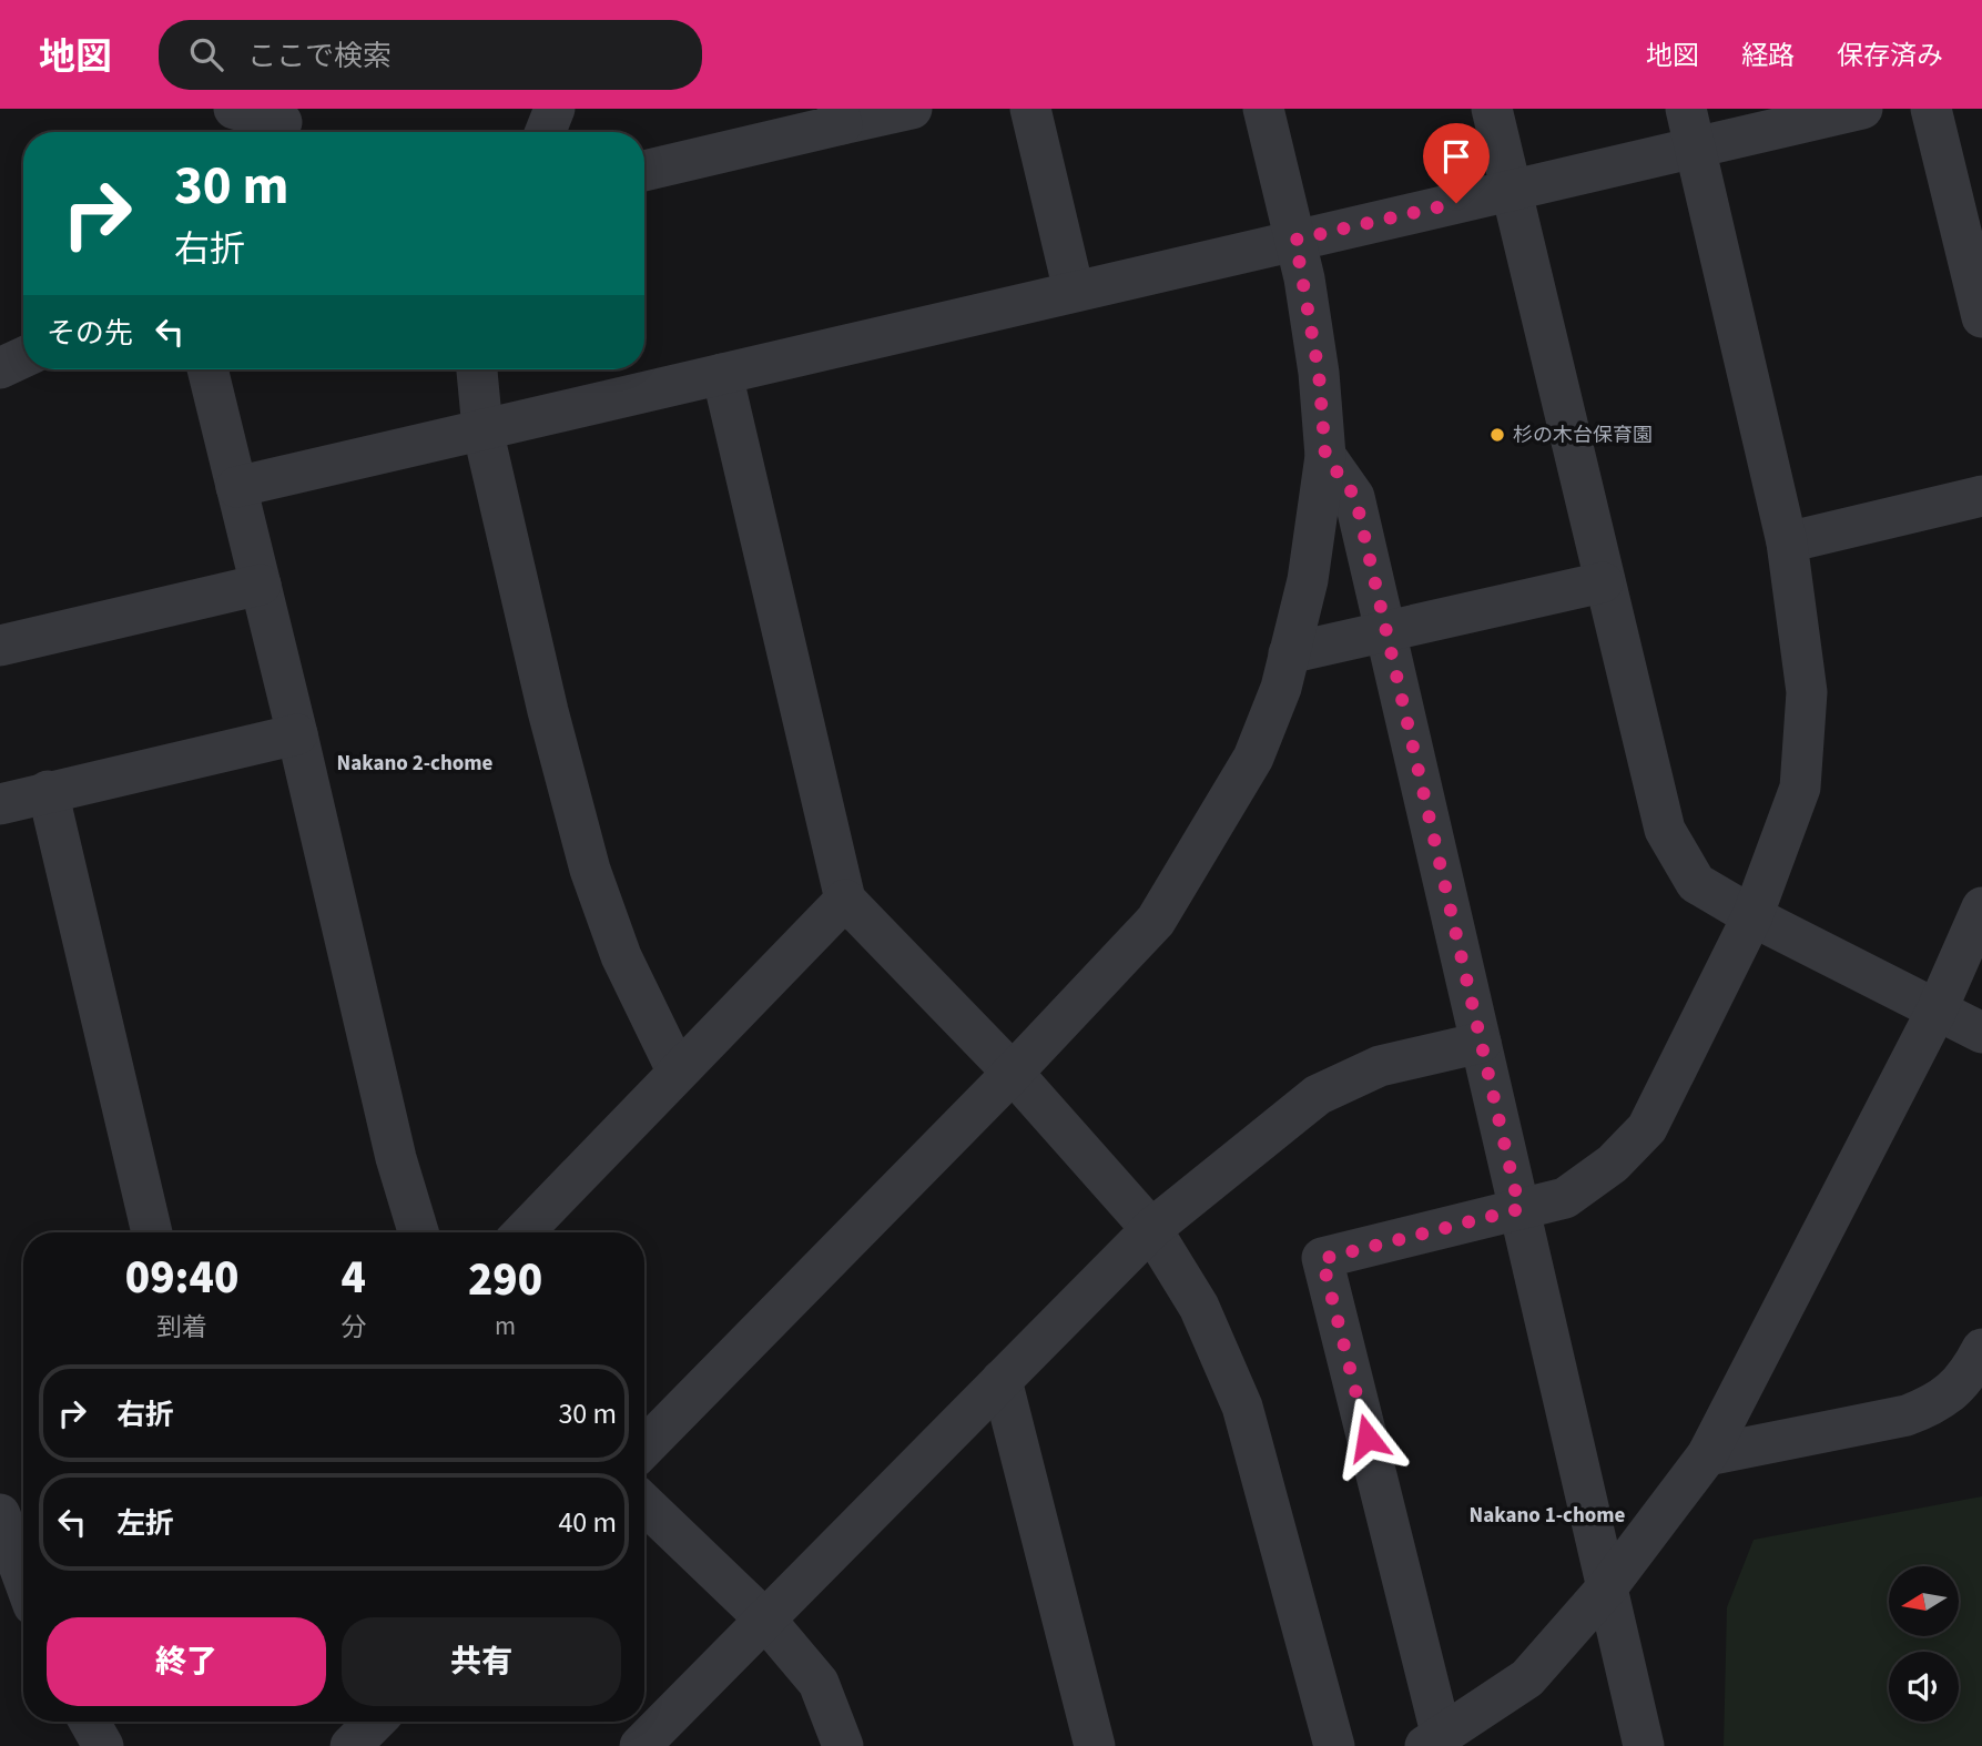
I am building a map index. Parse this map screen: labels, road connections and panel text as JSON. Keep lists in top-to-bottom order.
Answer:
{
  "districts": ["Nakano 2-chome", "Nakano 1-chome"],
  "places": ["杉の木台保育園"],
  "north": "left",
  "page": {
    "header": "地図",
    "search": "ここで検索",
    "nav": ["地図", "経路", "保存済み"],
    "turn": ["30 m", "右折"],
    "then": "その先",
    "eta": [
      "09:40",
      "到着",
      "4",
      "分",
      "290",
      "m"
    ],
    "list": [
      {
        "name": "右折",
        "value": "30 m"
      },
      {
        "name": "左折",
        "value": "40 m"
      }
    ],
    "buttons": ["終了", "共有"]
  }
}
